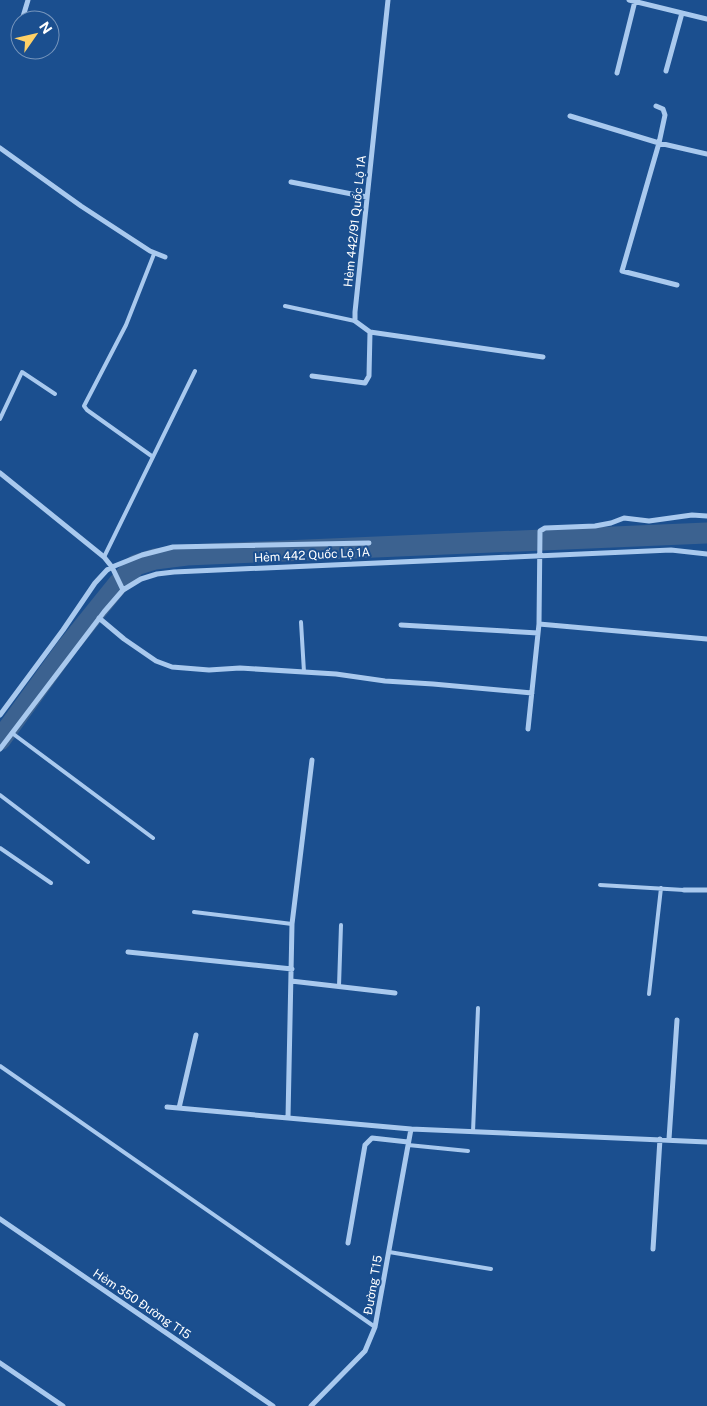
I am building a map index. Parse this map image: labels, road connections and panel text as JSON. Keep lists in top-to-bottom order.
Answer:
{
  "streets": {
    "street": [
      "Hẻm 442/91 Quốc Lộ 1A",
      "Hẻm 442 Quốc Lộ 1A",
      "Đường T15",
      "Hẻm 350 Đường T15"
    ]
  },
  "north": "top right"
}
